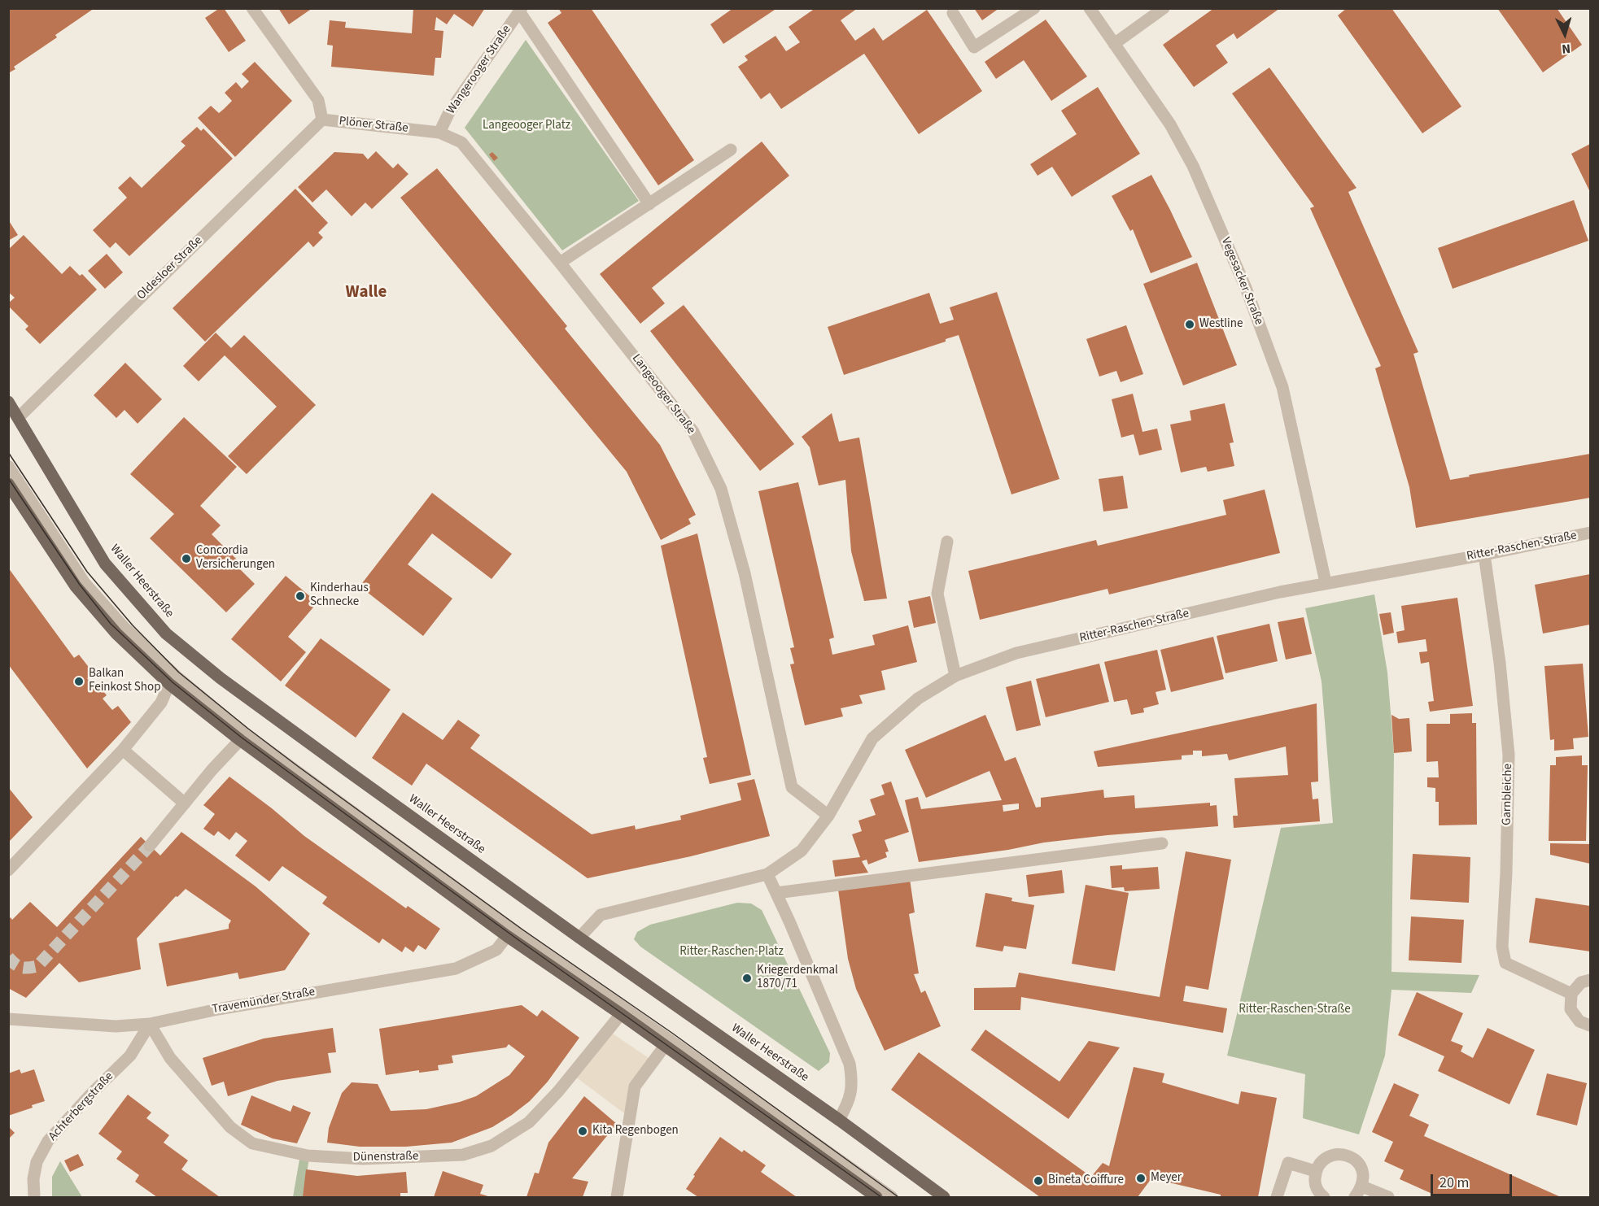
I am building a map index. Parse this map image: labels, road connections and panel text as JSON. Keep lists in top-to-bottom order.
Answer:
{
  "streets": {
    "main road": ["Waller Heerstraße"],
    "street": [
      "Wangerooger Straße",
      "Plöner Straße",
      "Oldesloer Straße",
      "Vegesacker Straße",
      "Langeooger Straße",
      "Ritter-Raschen-Straße",
      "Garnbleiche",
      "Travemünder Straße",
      "Achterbergstraße",
      "Dünenstraße"
    ]
  },
  "crossings": [
    ["Wangerooger Straße", "Plöner Straße"],
    ["Wangerooger Straße", "Langeooger Straße"],
    ["Plöner Straße", "Oldesloer Straße"],
    ["Plöner Straße", "Langeooger Straße"],
    ["Oldesloer Straße", "Waller Heerstraße"],
    ["Vegesacker Straße", "Ritter-Raschen-Straße"],
    ["Langeooger Straße", "Ritter-Raschen-Straße"],
    ["Ritter-Raschen-Straße", "Garnbleiche"],
    ["Travemünder Straße", "Achterbergstraße"],
    ["Travemünder Straße", "Dünenstraße"],
    ["Achterbergstraße", "Dünenstraße"]
  ],
  "districts": ["Walle"],
  "parks": ["Langeooger Platz", "Ritter-Raschen-Platz", "Ritter-Raschen-Straße"],
  "places": [
    "Westline",
    "Concordia Versicherungen",
    "Kinderhaus Schnecke",
    "Balkan Feinkost Shop",
    "Kriegerdenkmal 1870/71",
    "Kita Regenbogen",
    "Meyer",
    "Bineta Coiffure"
  ],
  "scale_bar": "20 m",
  "north": "bottom"
}
